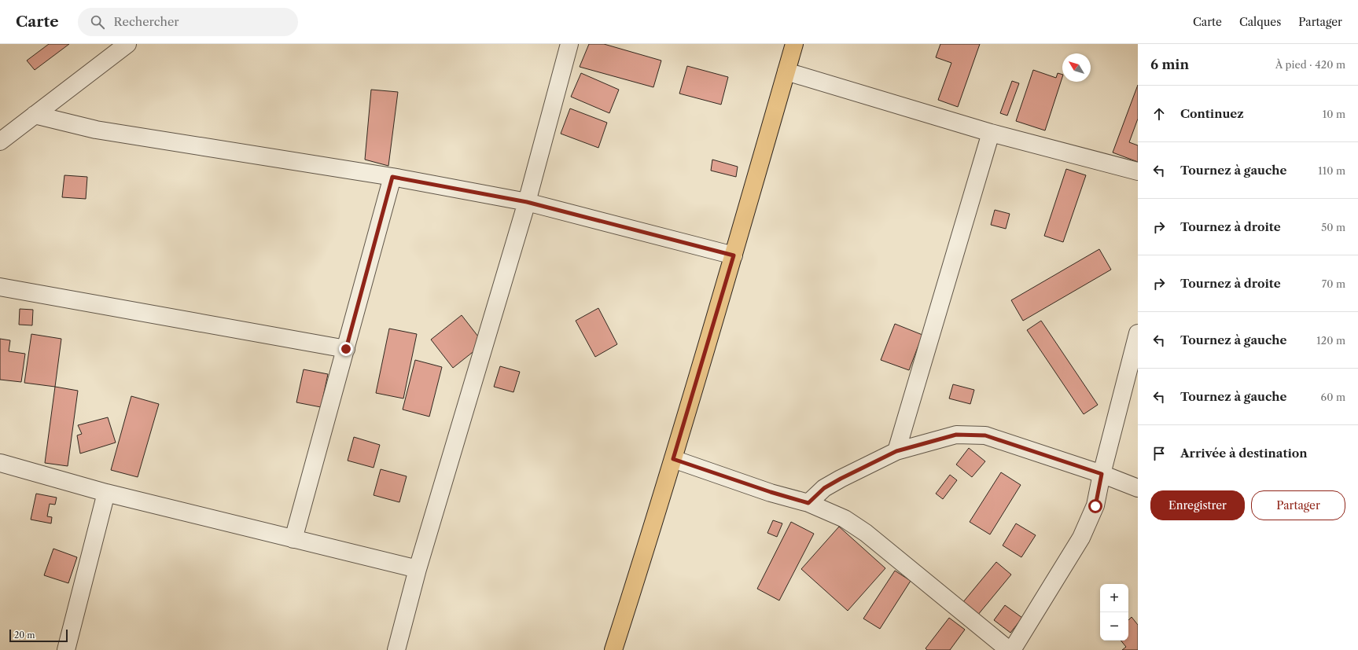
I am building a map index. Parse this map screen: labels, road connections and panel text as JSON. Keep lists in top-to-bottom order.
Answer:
{
  "scale_bar": "20 m",
  "north": "top left",
  "page": {
    "header": "Carte",
    "search": "Rechercher",
    "nav": ["Carte", "Calques", "Partager"],
    "heading": ["6 min", "À pied · 420 m"],
    "list": [
      ["Continuez", "10 m"],
      ["Tournez à gauche", "110 m"],
      ["Tournez à droite", "50 m"],
      ["Tournez à droite", "70 m"],
      ["Tournez à gauche", "120 m"],
      ["Tournez à gauche", "60 m"],
      "Arrivée à destination"
    ],
    "buttons": ["Enregistrer", "Partager"],
    "map_buttons": ["+", "−"],
    "scale": "20 m"
  }
}
